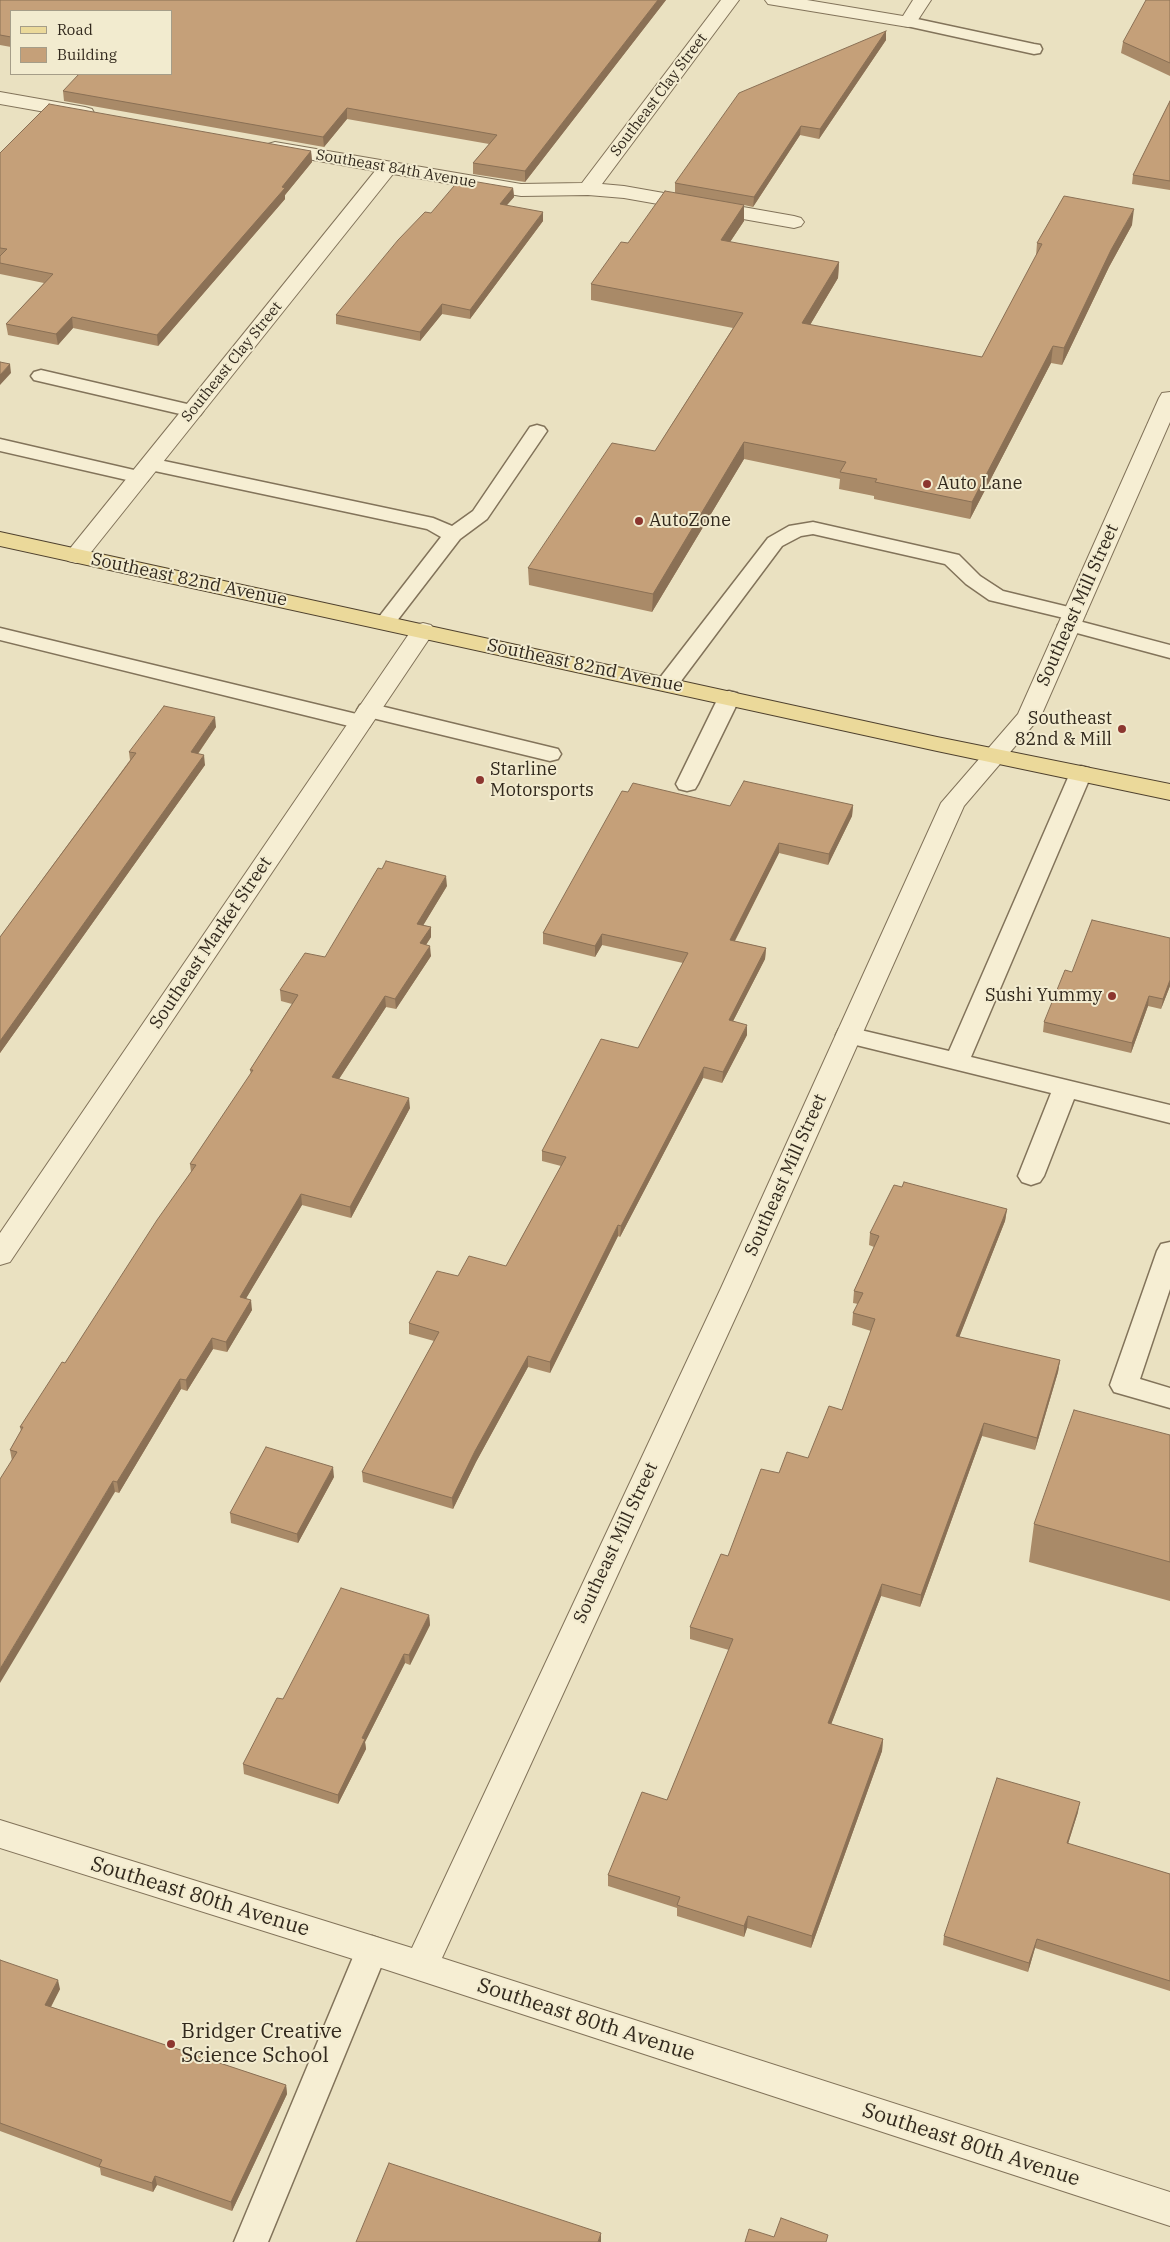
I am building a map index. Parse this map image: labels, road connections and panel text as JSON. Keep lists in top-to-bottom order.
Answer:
{
  "streets": {
    "main road": ["Southeast 82nd Avenue"],
    "street": [
      "Southeast Clay Street",
      "Southeast 84th Avenue",
      "Southeast Mill Street",
      "Southeast Market Street",
      "Southeast 80th Avenue"
    ]
  },
  "crossings": [
    ["Southeast Clay Street", "Southeast 84th Avenue"],
    ["Southeast Clay Street", "Southeast 82nd Avenue"],
    ["Southeast 82nd Avenue", "Southeast Mill Street"],
    ["Southeast 82nd Avenue", "Southeast Market Street"],
    ["Southeast Mill Street", "Southeast 80th Avenue"]
  ],
  "places": [
    "Auto Lane",
    "AutoZone",
    "Southeast 82nd & Mill",
    "Starline Motorsports",
    "Sushi Yummy",
    "Bridger Creative Science School"
  ],
  "legend": ["Road", "Building"]
}
